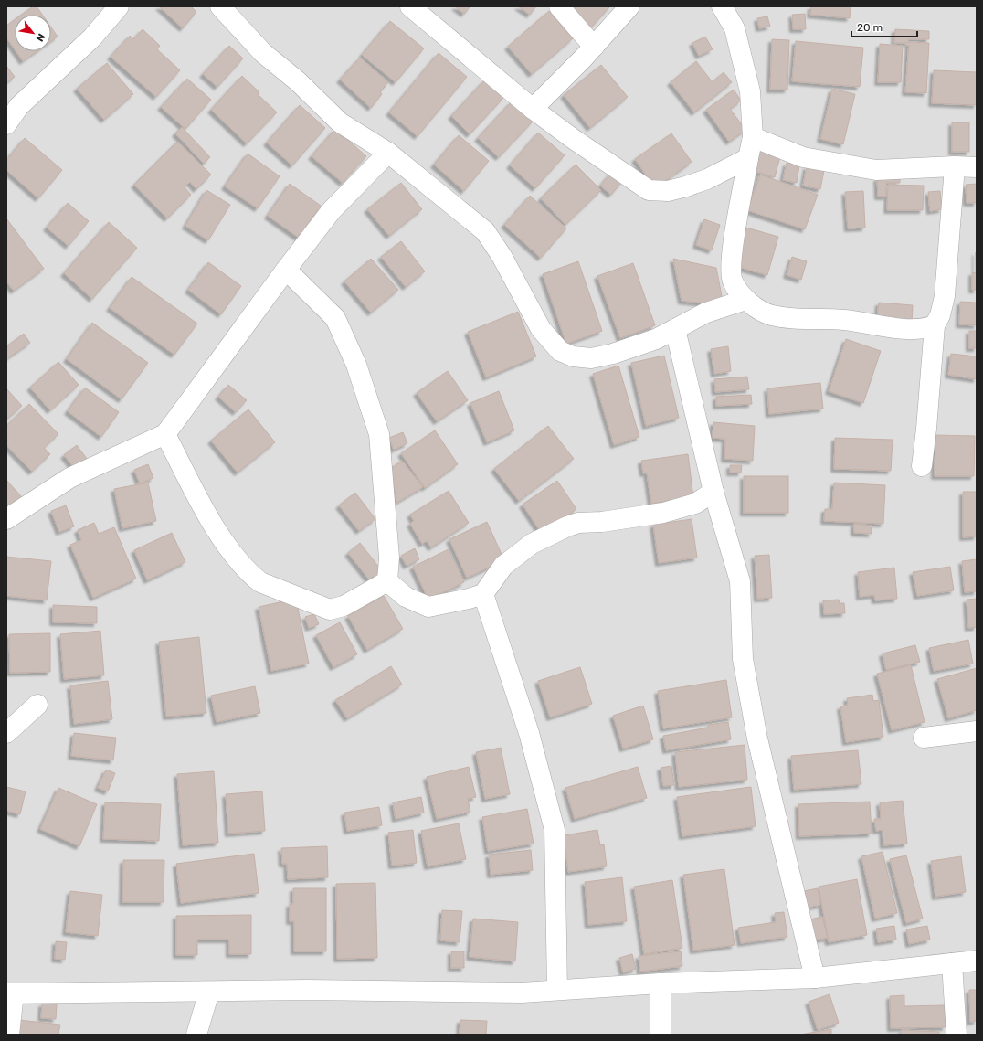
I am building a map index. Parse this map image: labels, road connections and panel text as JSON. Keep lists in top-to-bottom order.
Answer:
{
  "scale_bar": "20 m",
  "north": "bottom right"
}
